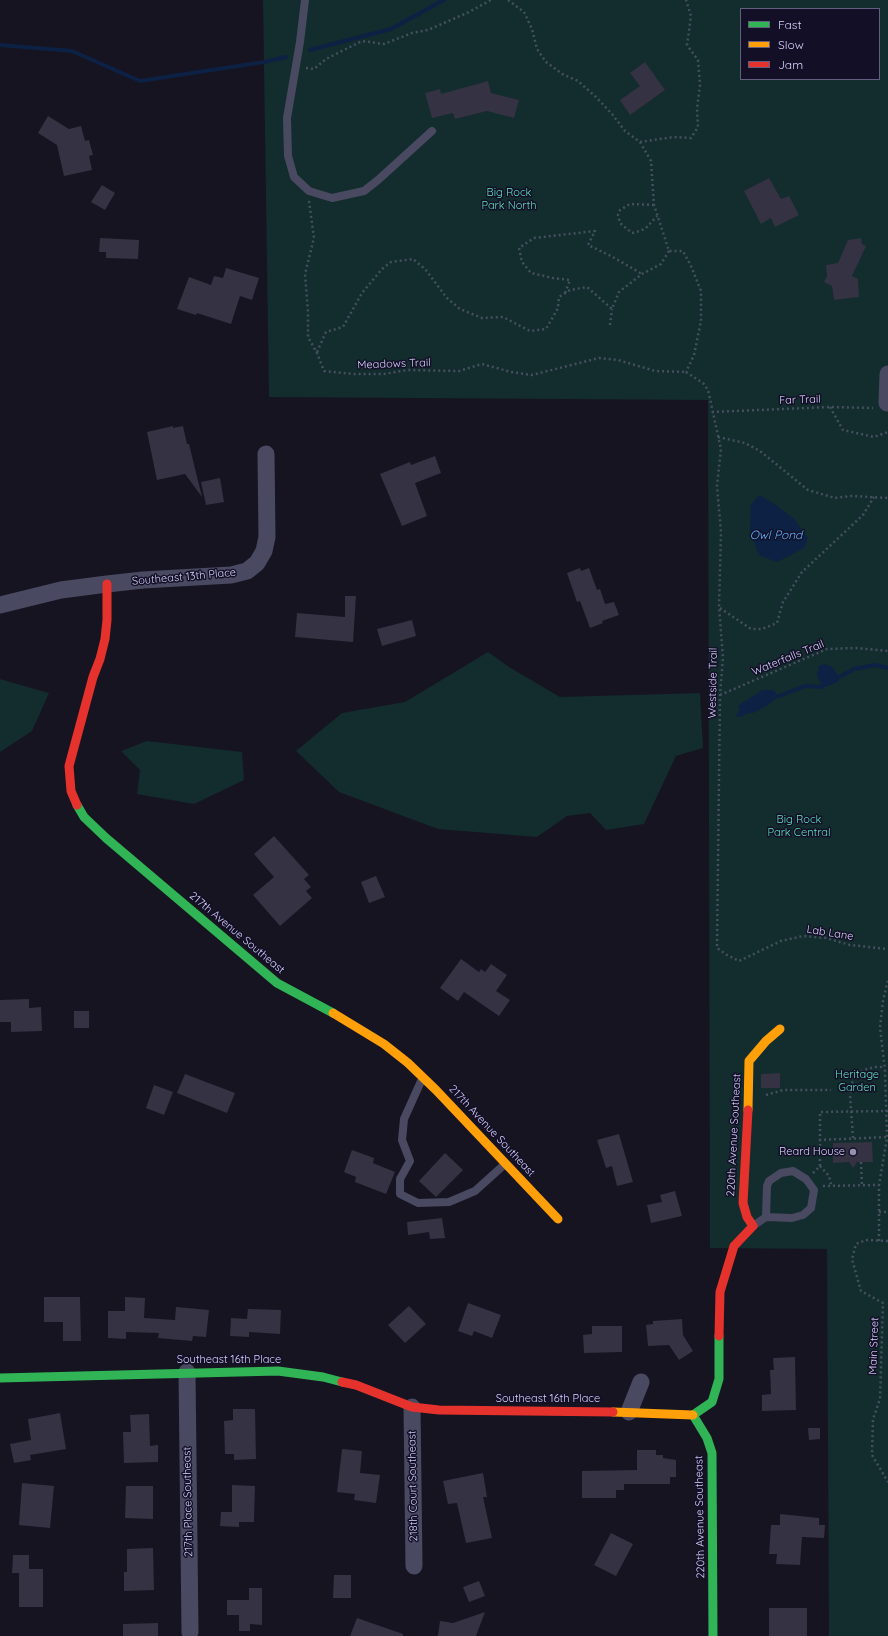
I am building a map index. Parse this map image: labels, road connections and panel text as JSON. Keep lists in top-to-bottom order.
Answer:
{
  "streets": {
    "street": [
      "Southeast 13th Place",
      "217th Avenue Southeast",
      "220th Avenue Southeast",
      "Southeast 16th Place",
      "218th Court Southeast",
      "217th Place Southeast"
    ],
    "path": [
      "Meadows Trail",
      "Far Trail",
      "Waterfalls Trail",
      "Westside Trail",
      "Lab Lane",
      "Main Street"
    ]
  },
  "crossings": [
    ["Meadows Trail", "Westside Trail"],
    ["Far Trail", "Westside Trail"],
    ["Southeast 13th Place", "217th Avenue Southeast"],
    ["Waterfalls Trail", "Westside Trail"],
    ["Westside Trail", "Lab Lane"],
    ["220th Avenue Southeast", "Southeast 16th Place"],
    ["Southeast 16th Place", "218th Court Southeast"],
    ["Southeast 16th Place", "217th Place Southeast"]
  ],
  "water": ["Owl Pond"],
  "parks": ["Big Rock Park North", "Big Rock Park Central", "Heritage Garden"],
  "places": ["Reard House"],
  "legend": ["Fast", "Slow", "Jam"]
}
